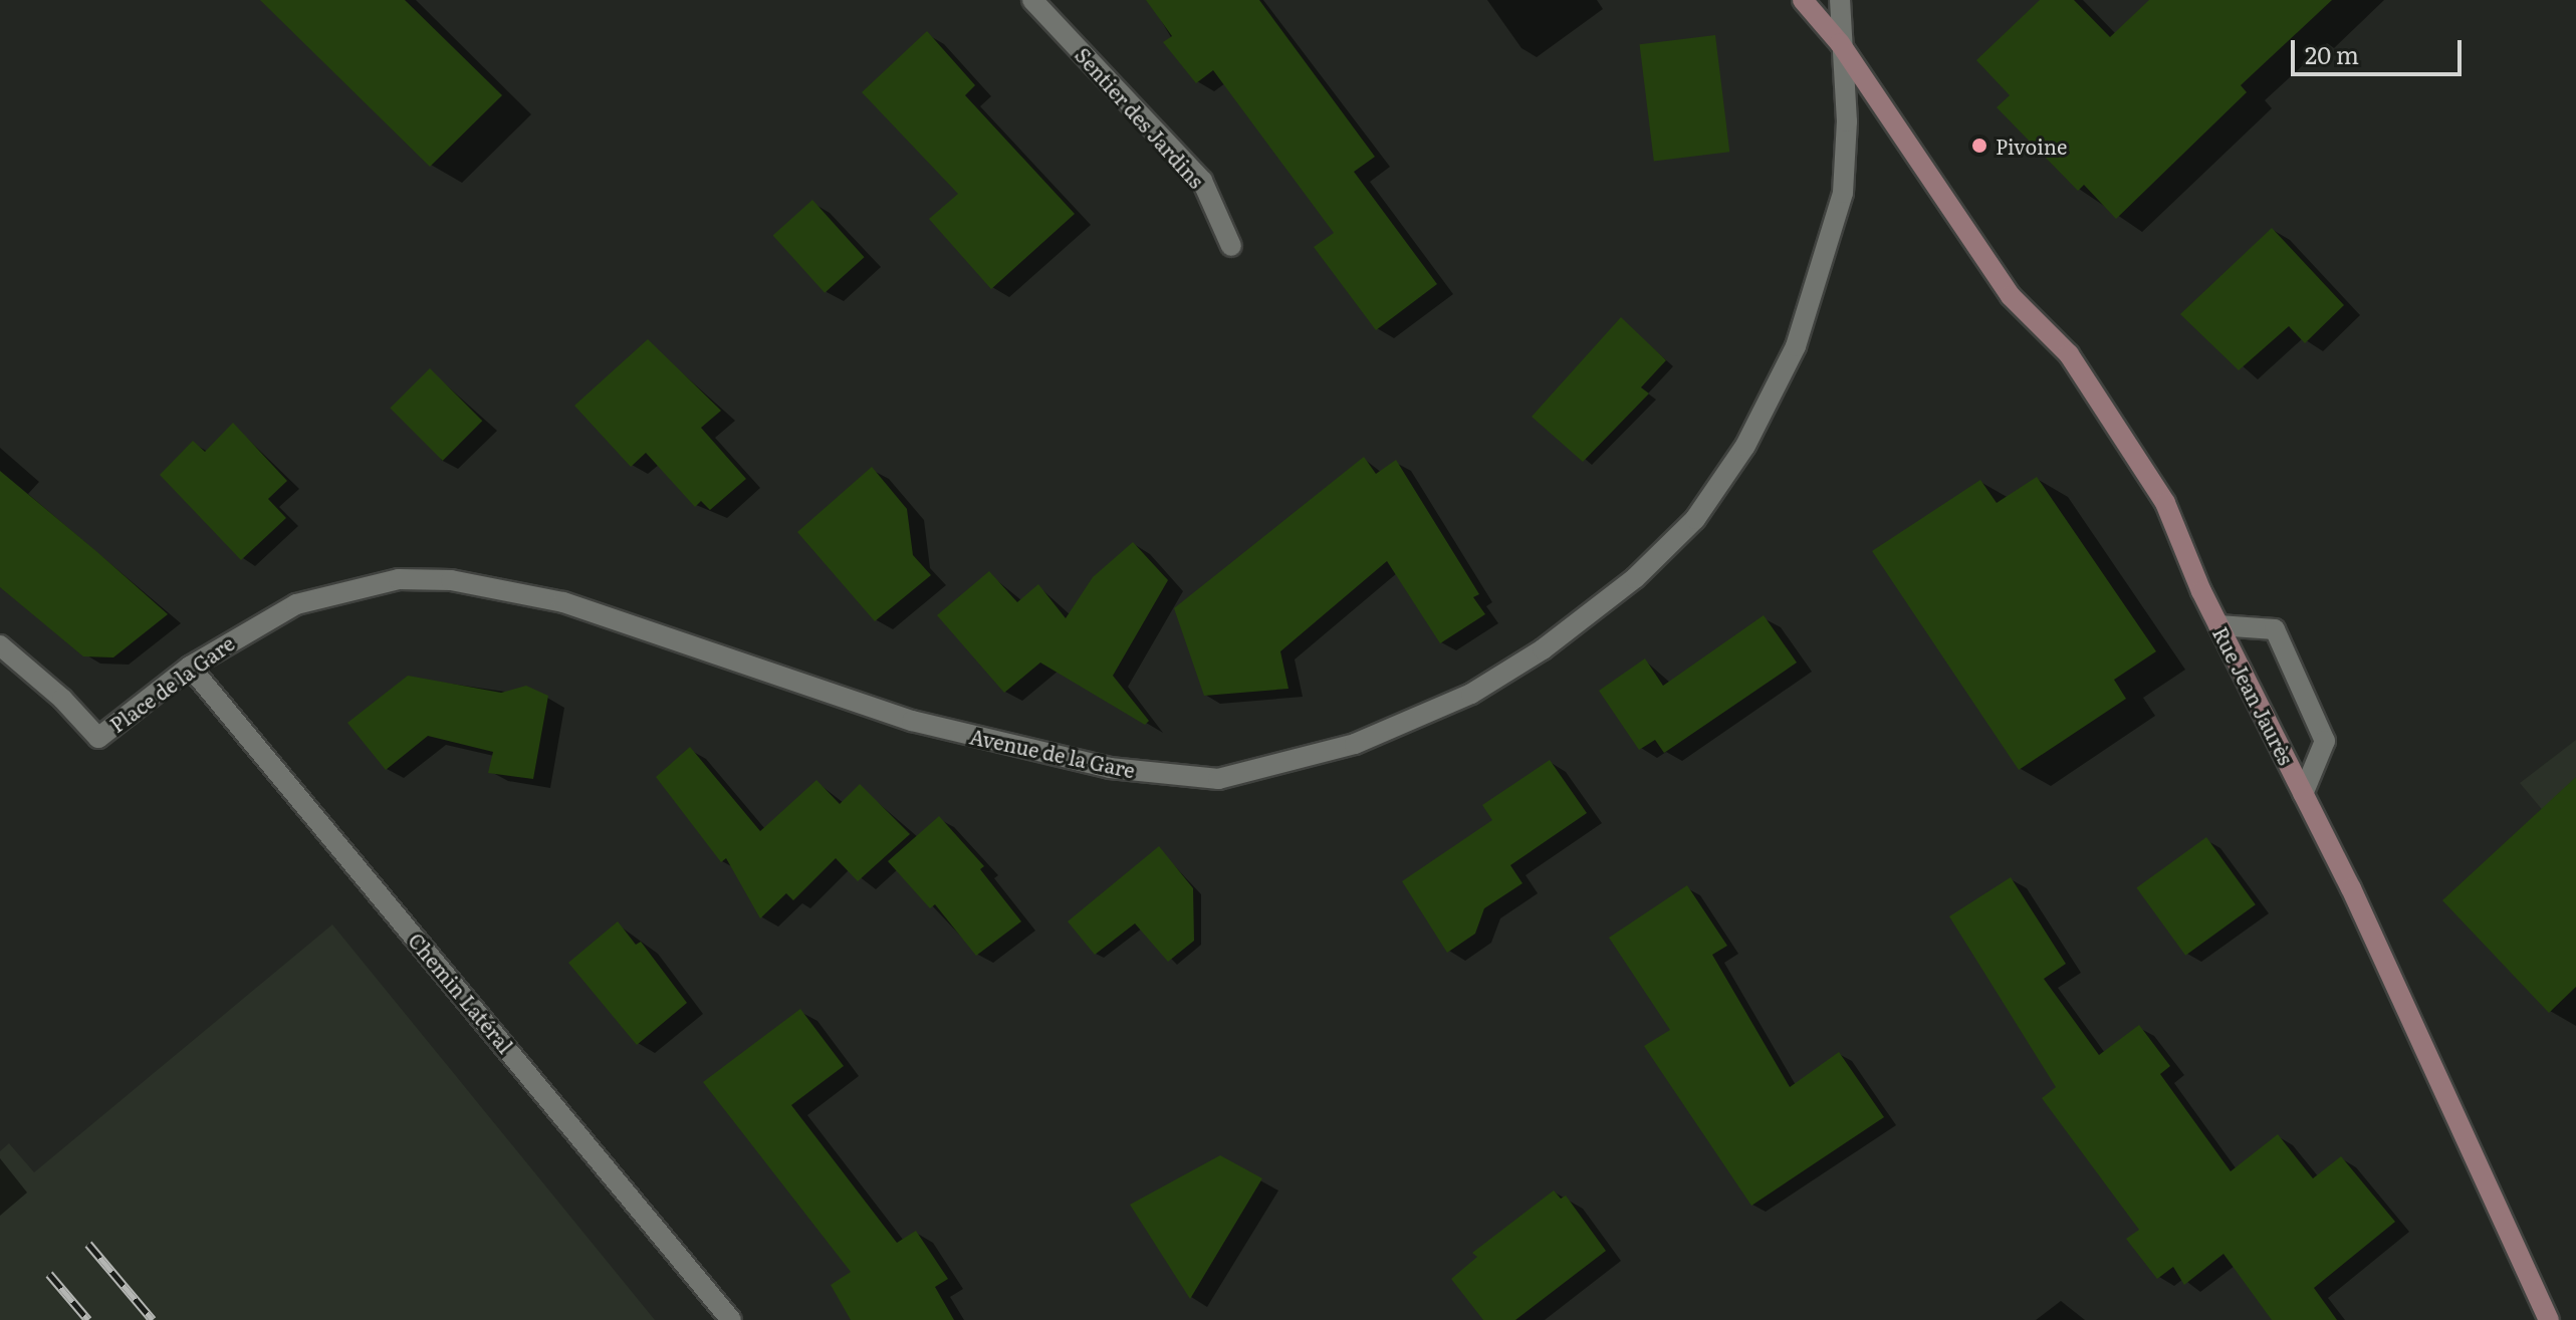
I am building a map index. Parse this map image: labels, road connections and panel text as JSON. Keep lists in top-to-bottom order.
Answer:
{
  "streets": {
    "main road": ["Rue Jean Jaurès"],
    "street": [
      "Sentier des Jardins",
      "Place de la Gare",
      "Avenue de la Gare",
      "Chemin Latéral"
    ]
  },
  "crossings": [
    ["Place de la Gare", "Avenue de la Gare"],
    ["Place de la Gare", "Chemin Latéral"],
    ["Rue Jean Jaurès", "Avenue de la Gare"]
  ],
  "places": ["Pivoine"],
  "scale_bar": "20 m"
}
